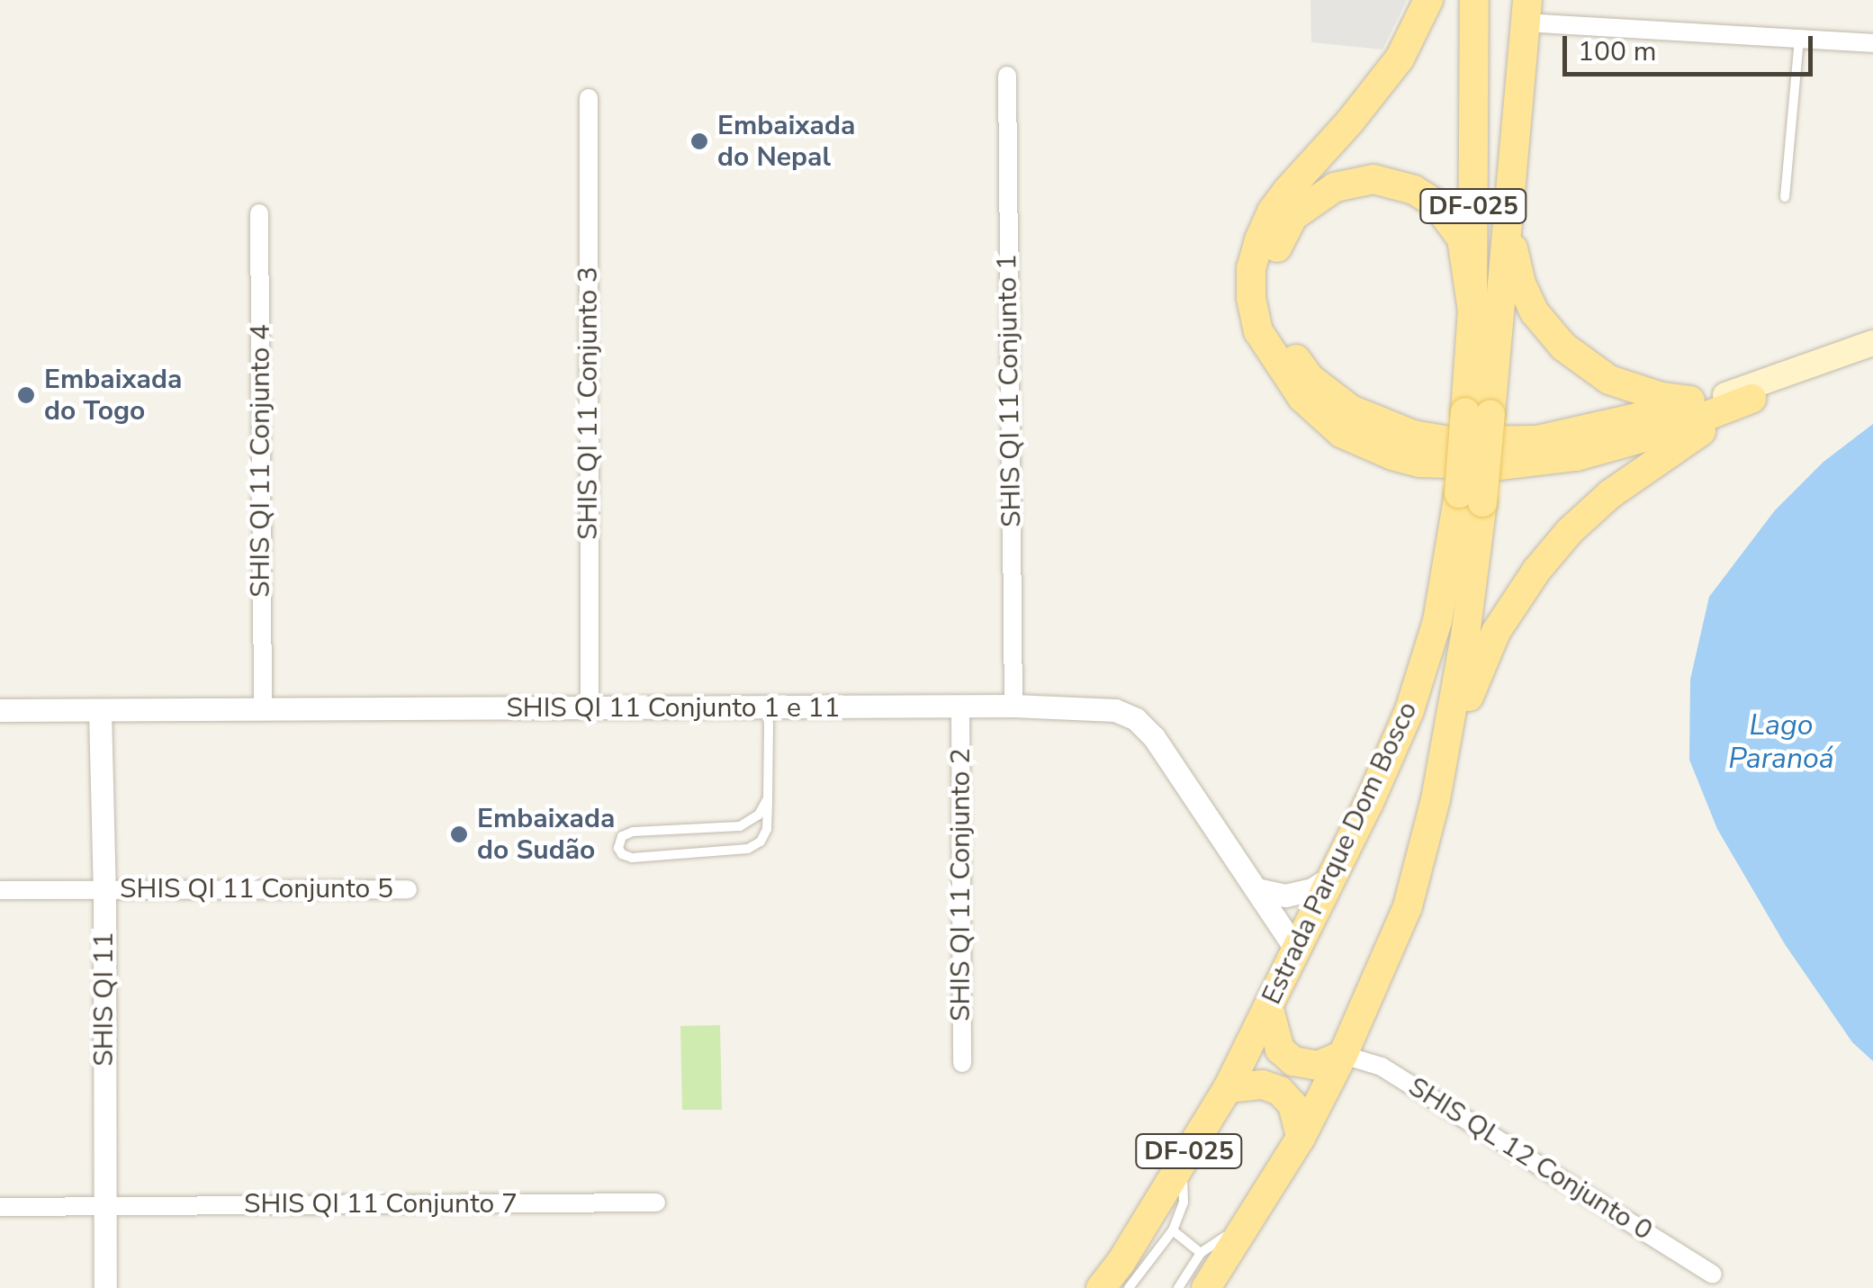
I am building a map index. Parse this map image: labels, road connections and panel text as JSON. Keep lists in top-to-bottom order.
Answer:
{
  "streets": {
    "main road": ["DF-025", "Estrada Parque Dom Bosco"],
    "street": [
      "SHIS QI 11 Conjunto 1",
      "SHIS QI 11 Conjunto 3",
      "SHIS QI 11 Conjunto 4",
      "SHIS QI 11 Conjunto 1 e 11",
      "SHIS QI 11 Conjunto 2",
      "SHIS QI 11 Conjunto 5",
      "SHIS QI 11",
      "SHIS QL 12 Conjunto 0",
      "SHIS QI 11 Conjunto 7"
    ]
  },
  "crossings": [
    ["SHIS QI 11 Conjunto 1", "SHIS QI 11 Conjunto 1 e 11"],
    ["SHIS QI 11 Conjunto 3", "SHIS QI 11 Conjunto 1 e 11"],
    ["SHIS QI 11 Conjunto 4", "SHIS QI 11 Conjunto 1 e 11"],
    ["SHIS QI 11 Conjunto 1 e 11", "Estrada Parque Dom Bosco"],
    ["SHIS QI 11 Conjunto 1 e 11", "SHIS QI 11 Conjunto 2"],
    ["SHIS QI 11 Conjunto 1 e 11", "SHIS QI 11"],
    ["Estrada Parque Dom Bosco", "SHIS QL 12 Conjunto 0"],
    ["SHIS QI 11 Conjunto 5", "SHIS QI 11"],
    ["SHIS QI 11", "SHIS QI 11 Conjunto 7"]
  ],
  "water": ["Lago Paranoá"],
  "places": ["Embaixada do Nepal", "Embaixada do Togo", "Embaixada do Sudão"],
  "scale_bar": "100 m"
}
